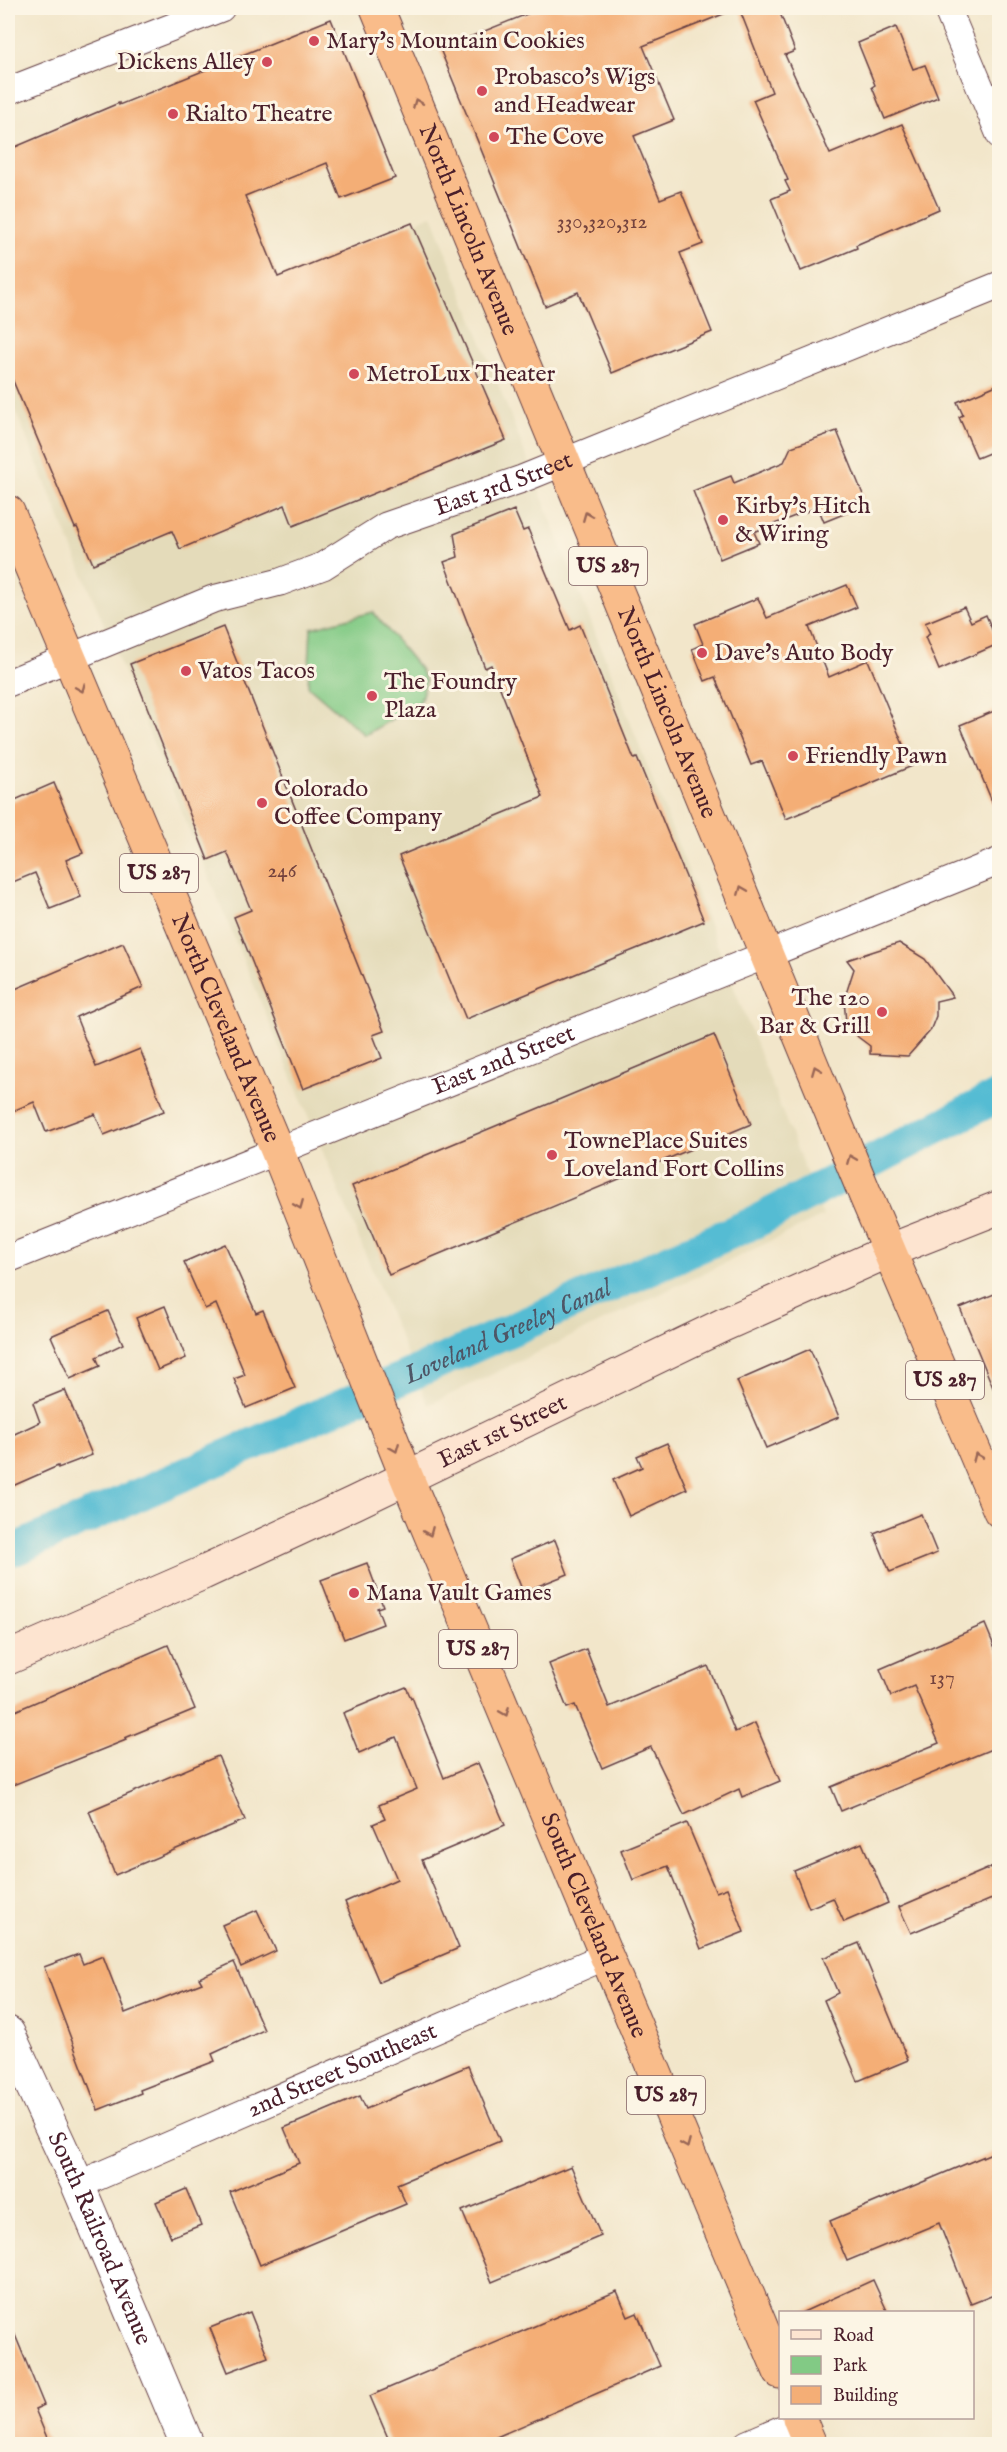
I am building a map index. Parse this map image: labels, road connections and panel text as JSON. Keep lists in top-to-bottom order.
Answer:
{
  "streets": {
    "highway": [
      "North Lincoln Avenue",
      "US 287",
      "North Cleveland Avenue",
      "South Cleveland Avenue"
    ],
    "main road": ["East 1st Street"],
    "street": [
      "East 3rd Street",
      "East 2nd Street",
      "2nd Street Southeast",
      "South Railroad Avenue"
    ]
  },
  "crossings": [
    ["North Lincoln Avenue", "East 3rd Street"],
    ["North Lincoln Avenue", "US 287"],
    ["North Lincoln Avenue", "East 2nd Street"],
    ["North Lincoln Avenue", "East 1st Street"],
    ["East 3rd Street", "North Cleveland Avenue"],
    ["US 287", "East 1st Street"],
    ["North Cleveland Avenue", "East 2nd Street"],
    ["North Cleveland Avenue", "East 1st Street"],
    ["North Cleveland Avenue", "South Cleveland Avenue"],
    ["East 1st Street", "South Cleveland Avenue"],
    ["South Cleveland Avenue", "2nd Street Southeast"],
    ["2nd Street Southeast", "South Railroad Avenue"]
  ],
  "one_way": ["North Lincoln Avenue", "North Cleveland Avenue", "South Cleveland Avenue"],
  "water": ["Loveland Greeley Canal"],
  "places": [
    "Mary's Mountain Cookies",
    "Dickens Alley",
    "Probasco's Wigs and Headwear",
    "Rialto Theatre",
    "The Cove",
    "MetroLux Theater",
    "Kirby's Hitch & Wiring",
    "Dave's Auto Body",
    "Vatos Tacos",
    "The Foundry Plaza",
    "Friendly Pawn",
    "Colorado Coffee Company",
    "The 120 Bar & Grill",
    "TownePlace Suites Loveland Fort Collins",
    "Mana Vault Games"
  ],
  "house_numbers": ["330,320,312", "246", "137"],
  "legend": ["Road", "Park", "Building"]
}
